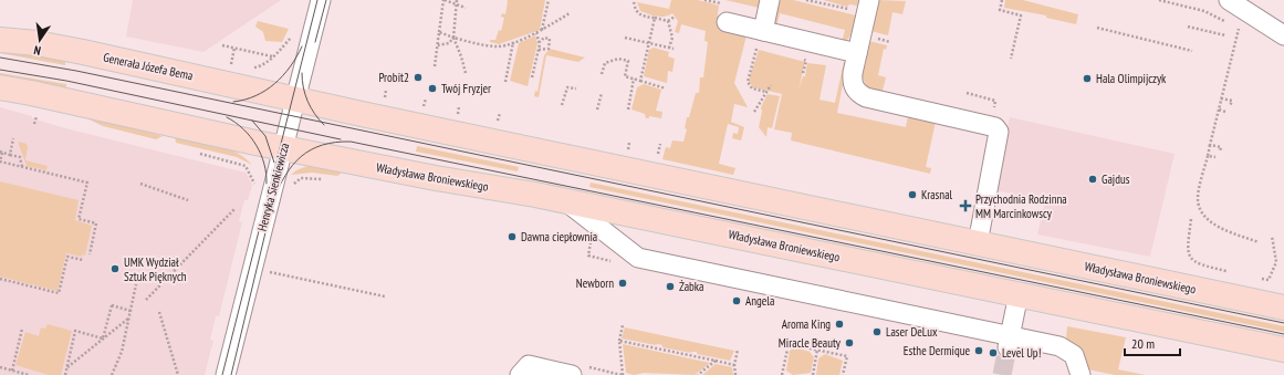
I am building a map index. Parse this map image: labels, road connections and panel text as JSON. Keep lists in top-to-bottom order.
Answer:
{
  "streets": {
    "main road": ["Generała Józefa Bema", "Władysława Broniewskiego"],
    "street": ["Henryka Sienkiewicza"]
  },
  "crossings": [
    ["Generała Józefa Bema", "Władysława Broniewskiego"],
    ["Generała Józefa Bema", "Henryka Sienkiewicza"],
    ["Władysława Broniewskiego", "Henryka Sienkiewicza"]
  ],
  "places": {
    "other": [
      "Probit2",
      "Hala Olimpijczyk",
      "Twój Fryzjer",
      "Gajdus",
      "Krasnal",
      "Dawna ciepłownia",
      "UMK Wydział Sztuk Pięknych",
      "Newborn",
      "Żabka",
      "Angela",
      "Aroma King",
      "Laser DeLux",
      "Miracle Beauty",
      "Esthe Dermique",
      "Level Up!"
    ],
    "health": ["Przychodnia Rodzinna MM Marcinkowscy"]
  },
  "scale_bar": "20 m",
  "north": "bottom"
}
